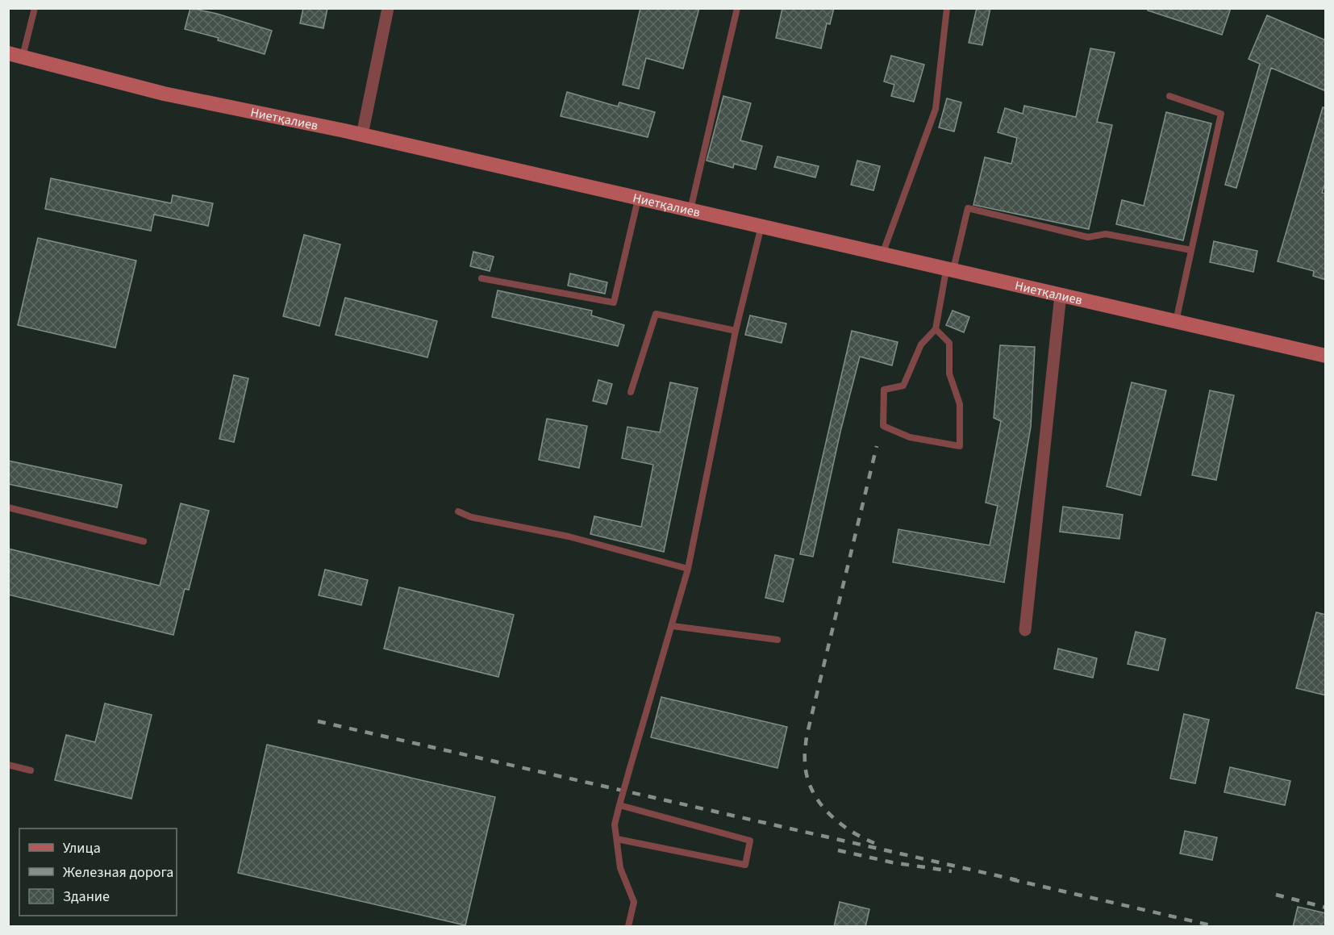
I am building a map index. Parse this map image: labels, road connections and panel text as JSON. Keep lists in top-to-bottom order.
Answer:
{
  "streets": {
    "street": ["Ниетқалиев"]
  },
  "legend": ["Улица", "Железная дорога", "Здание"]
}
